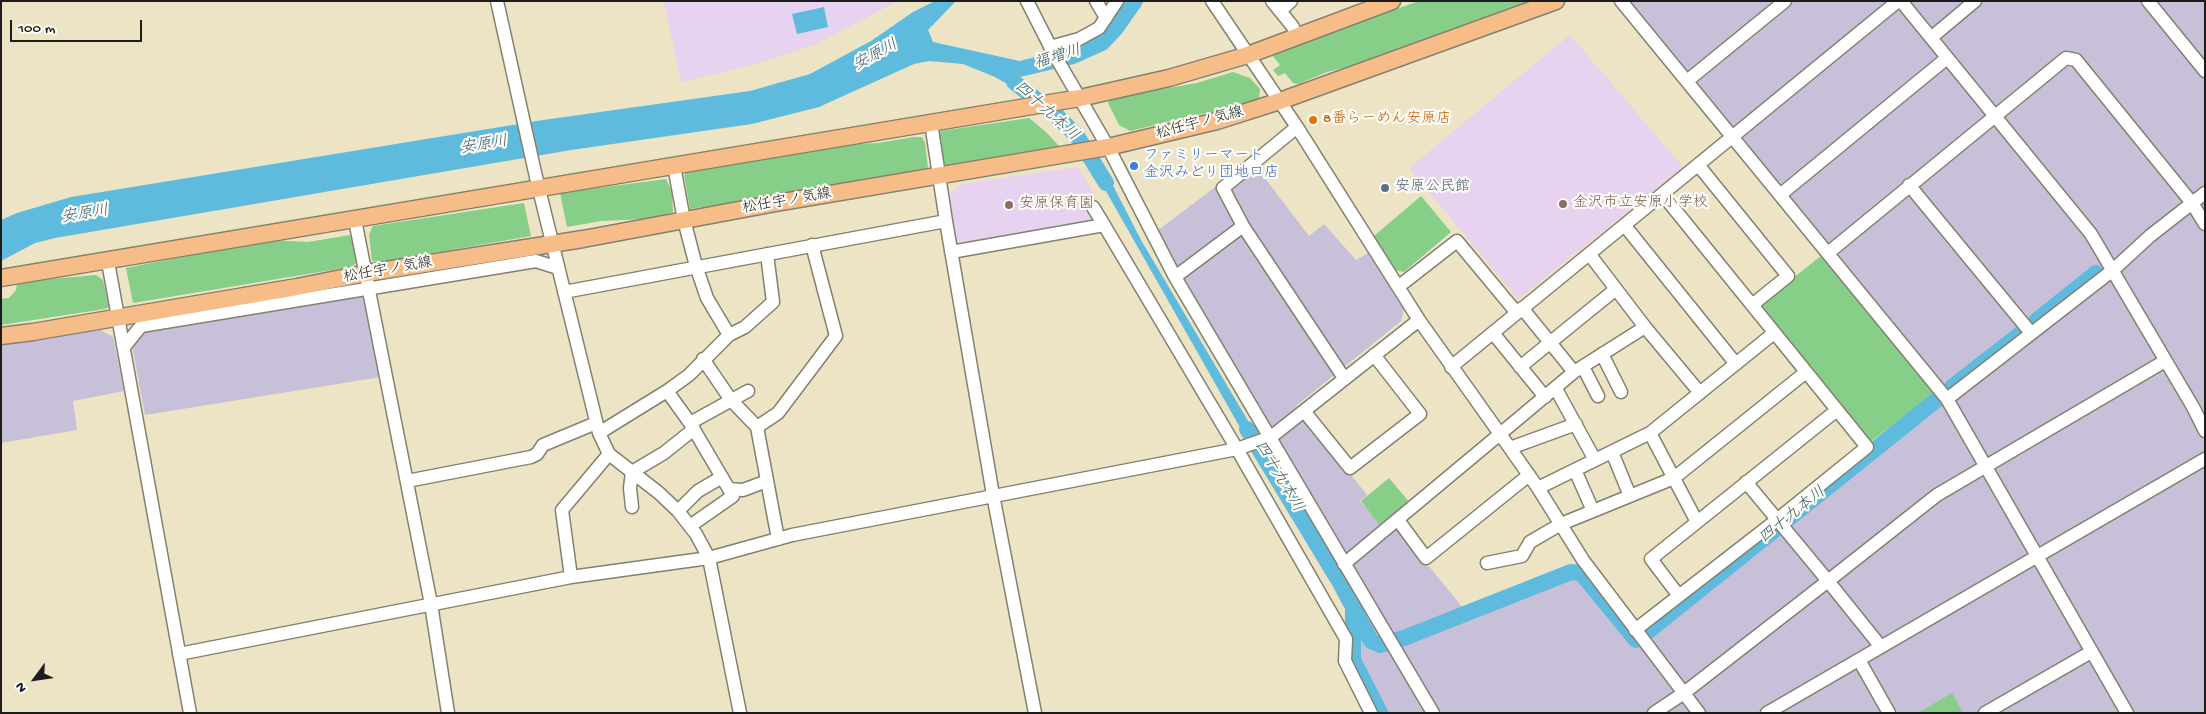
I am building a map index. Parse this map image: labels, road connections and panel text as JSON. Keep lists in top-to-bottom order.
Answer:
{
  "streets": {
    "main road": ["松任宇ノ気線"]
  },
  "water": ["安原川", "福増川", "四十九本川"],
  "places": [
    "8番らーめん安原店",
    "ファミリーマート 金沢みどり団地口店",
    "安原公民館",
    "金沢市立安原小学校",
    "安原保育園"
  ],
  "scale_bar": "100 m",
  "north": "bottom left"
}
